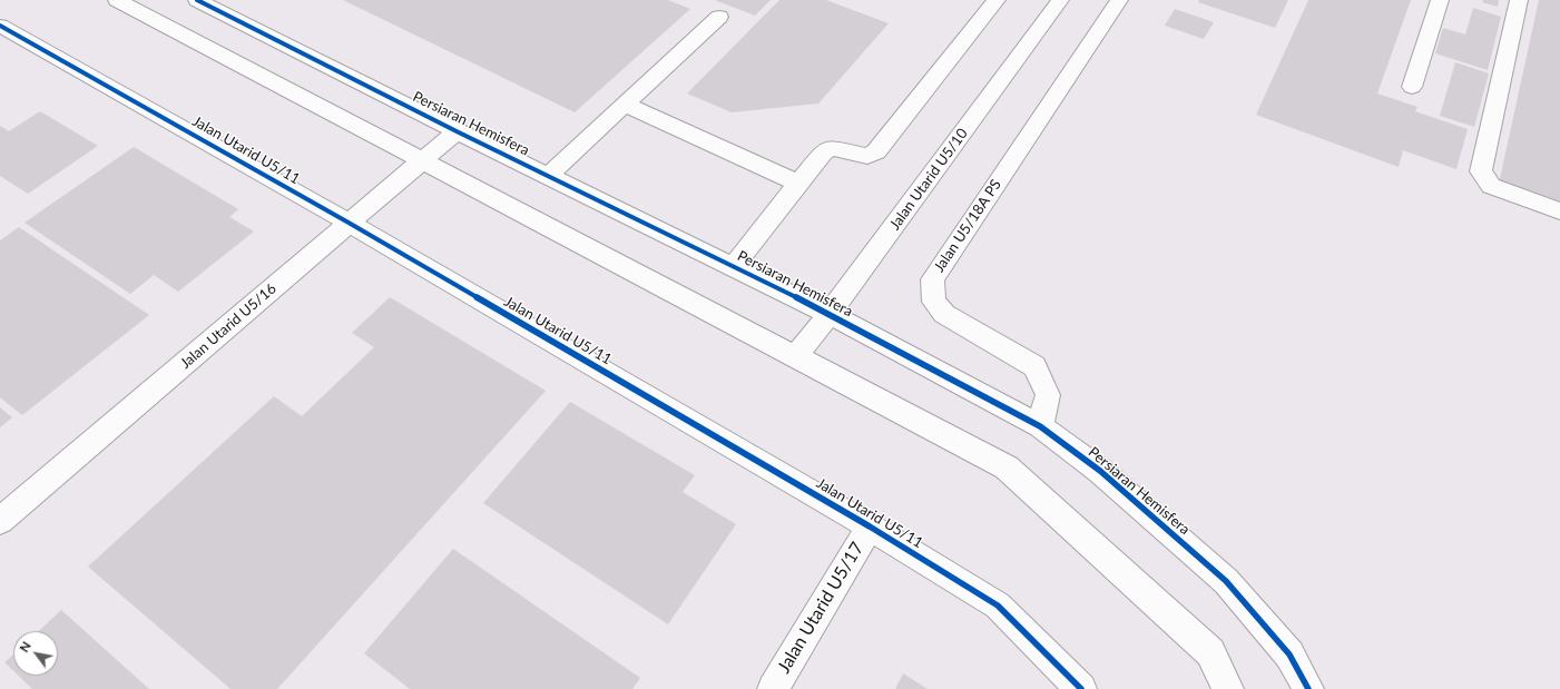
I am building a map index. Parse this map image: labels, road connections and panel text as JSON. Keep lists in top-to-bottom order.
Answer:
{
  "streets": {
    "street": [
      "Persiaran Hemisfera",
      "Jalan Utarid U5/11",
      "Jalan Utarid U5/10",
      "Jalan U5/18A PS",
      "Jalan Utarid U5/16",
      "Jalan Utarid U5/17"
    ]
  },
  "crossings": [
    ["Persiaran Hemisfera", "Jalan Utarid U5/10"],
    ["Persiaran Hemisfera", "Jalan U5/18A PS"],
    ["Persiaran Hemisfera", "Jalan Utarid U5/16"],
    ["Jalan Utarid U5/11", "Jalan Utarid U5/16"],
    ["Jalan Utarid U5/11", "Jalan Utarid U5/17"]
  ],
  "north": "top left"
}
